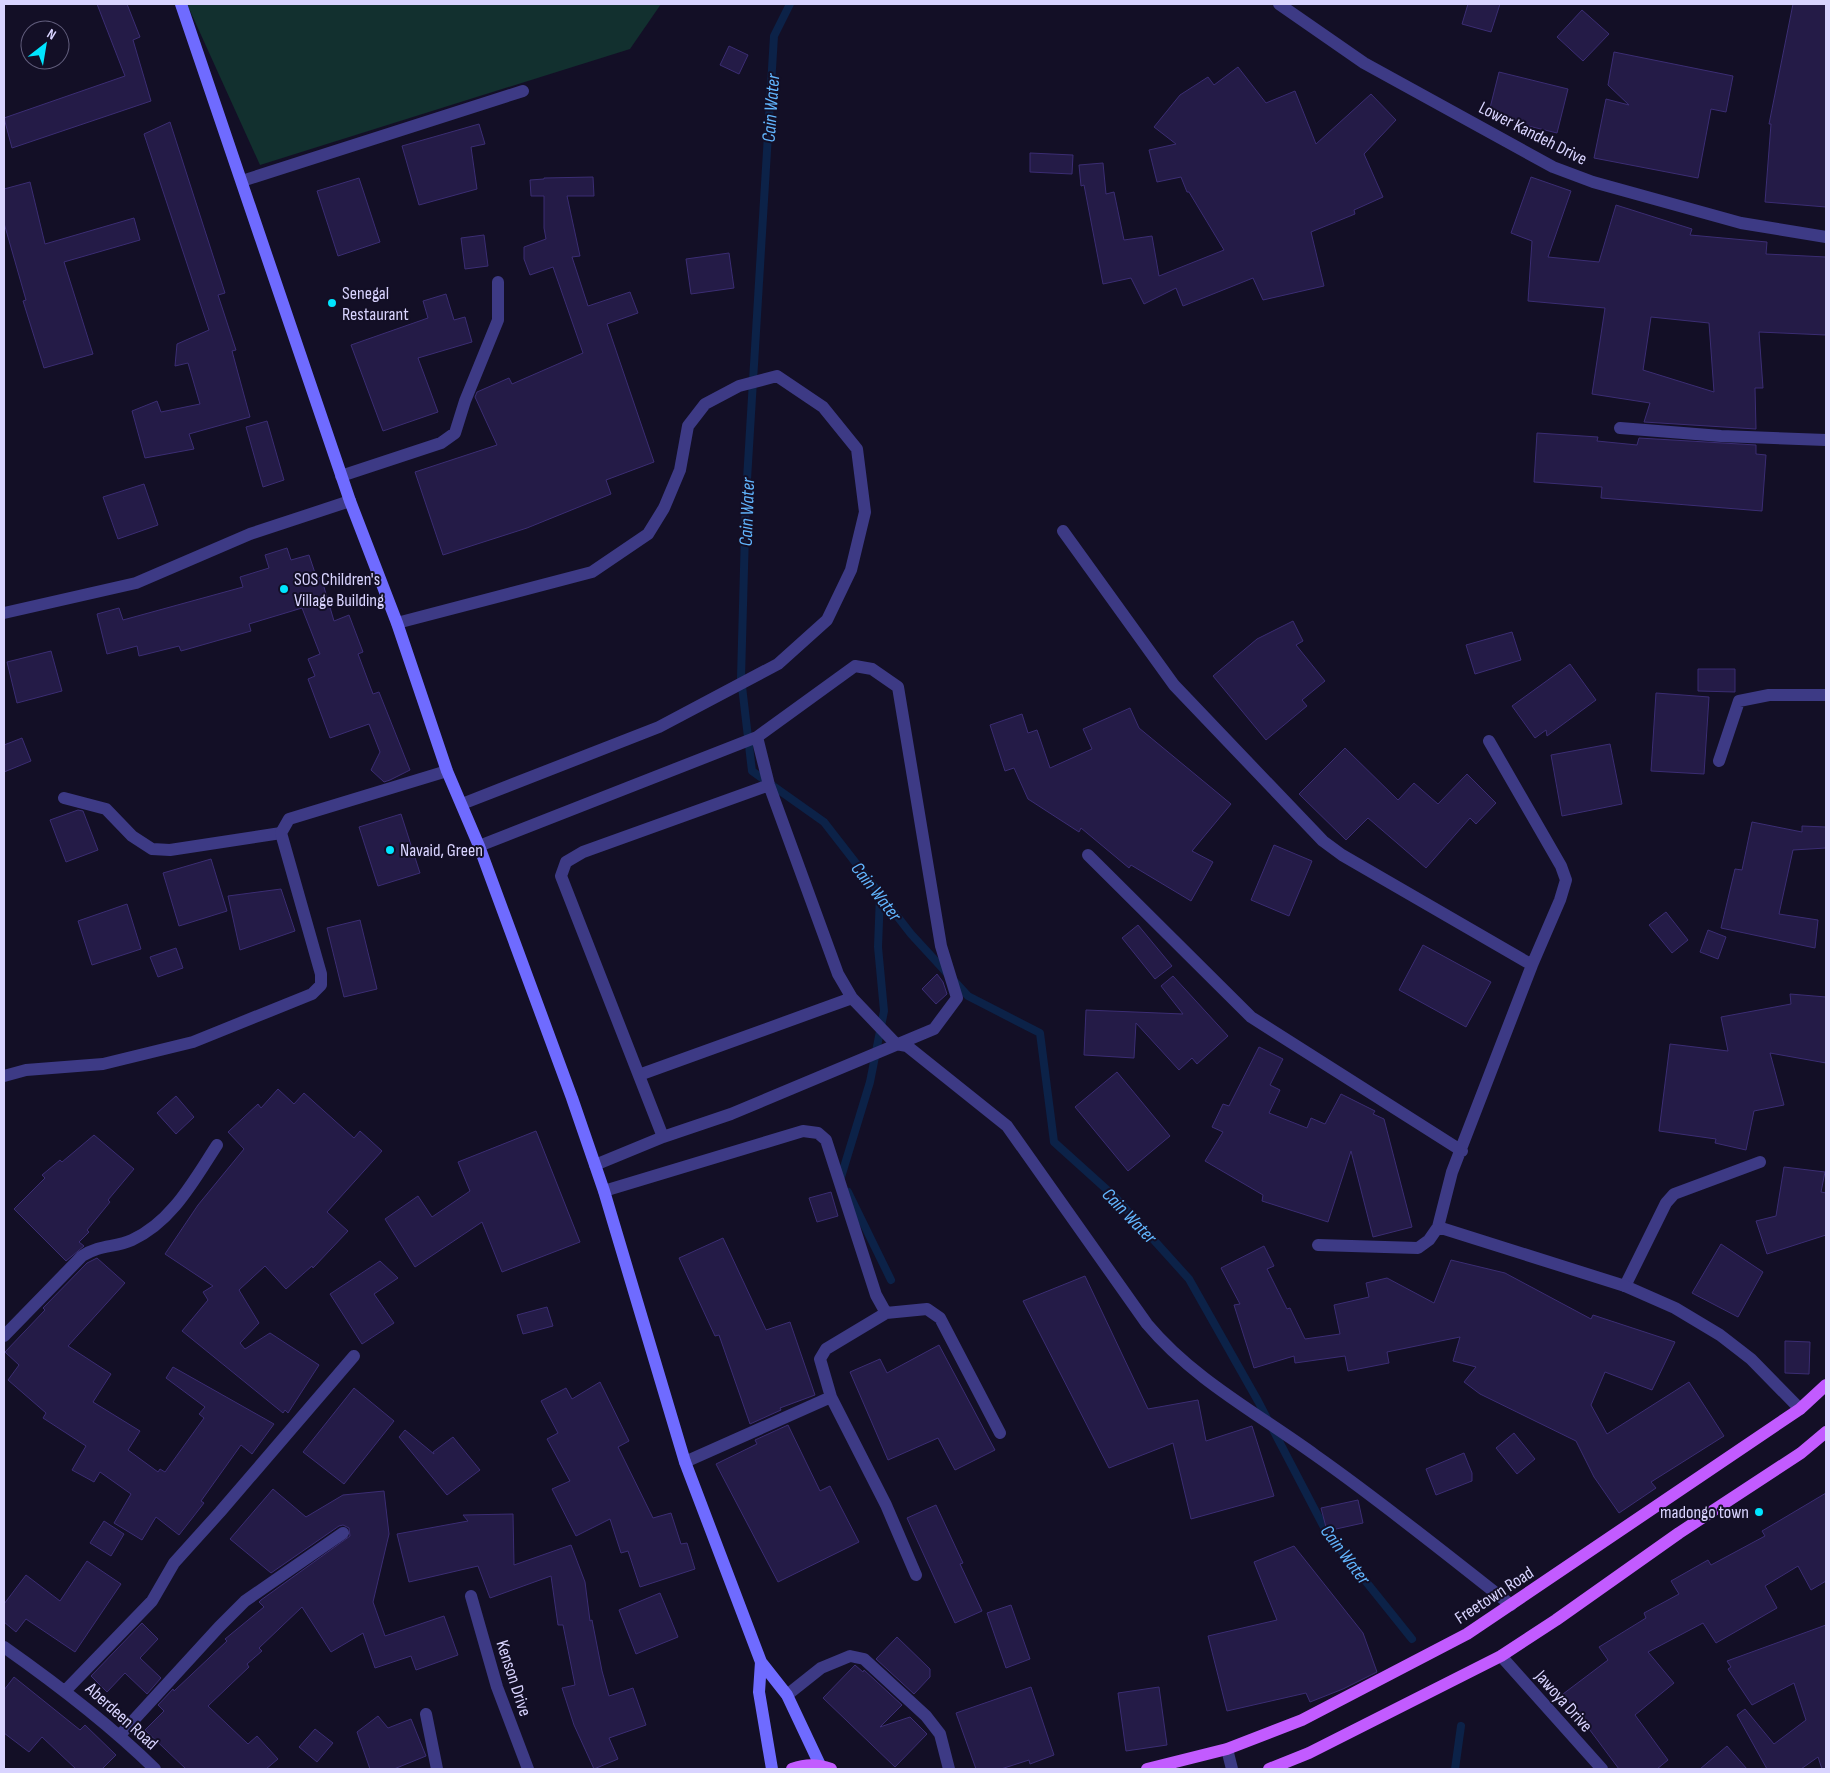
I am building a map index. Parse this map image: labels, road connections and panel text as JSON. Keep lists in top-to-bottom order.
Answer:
{
  "streets": {
    "main road": ["Freetown Road"],
    "street": [
      "Lower Kandeh Drive",
      "Kenson Drive",
      "Jawoya Drive",
      "Aberdeen Road"
    ]
  },
  "water": ["Cain Water"],
  "places": [
    "Senegal Restaurant",
    "SOS Children's Village Building",
    "Navaid, Green",
    "madongo town"
  ],
  "north": "top right"
}
